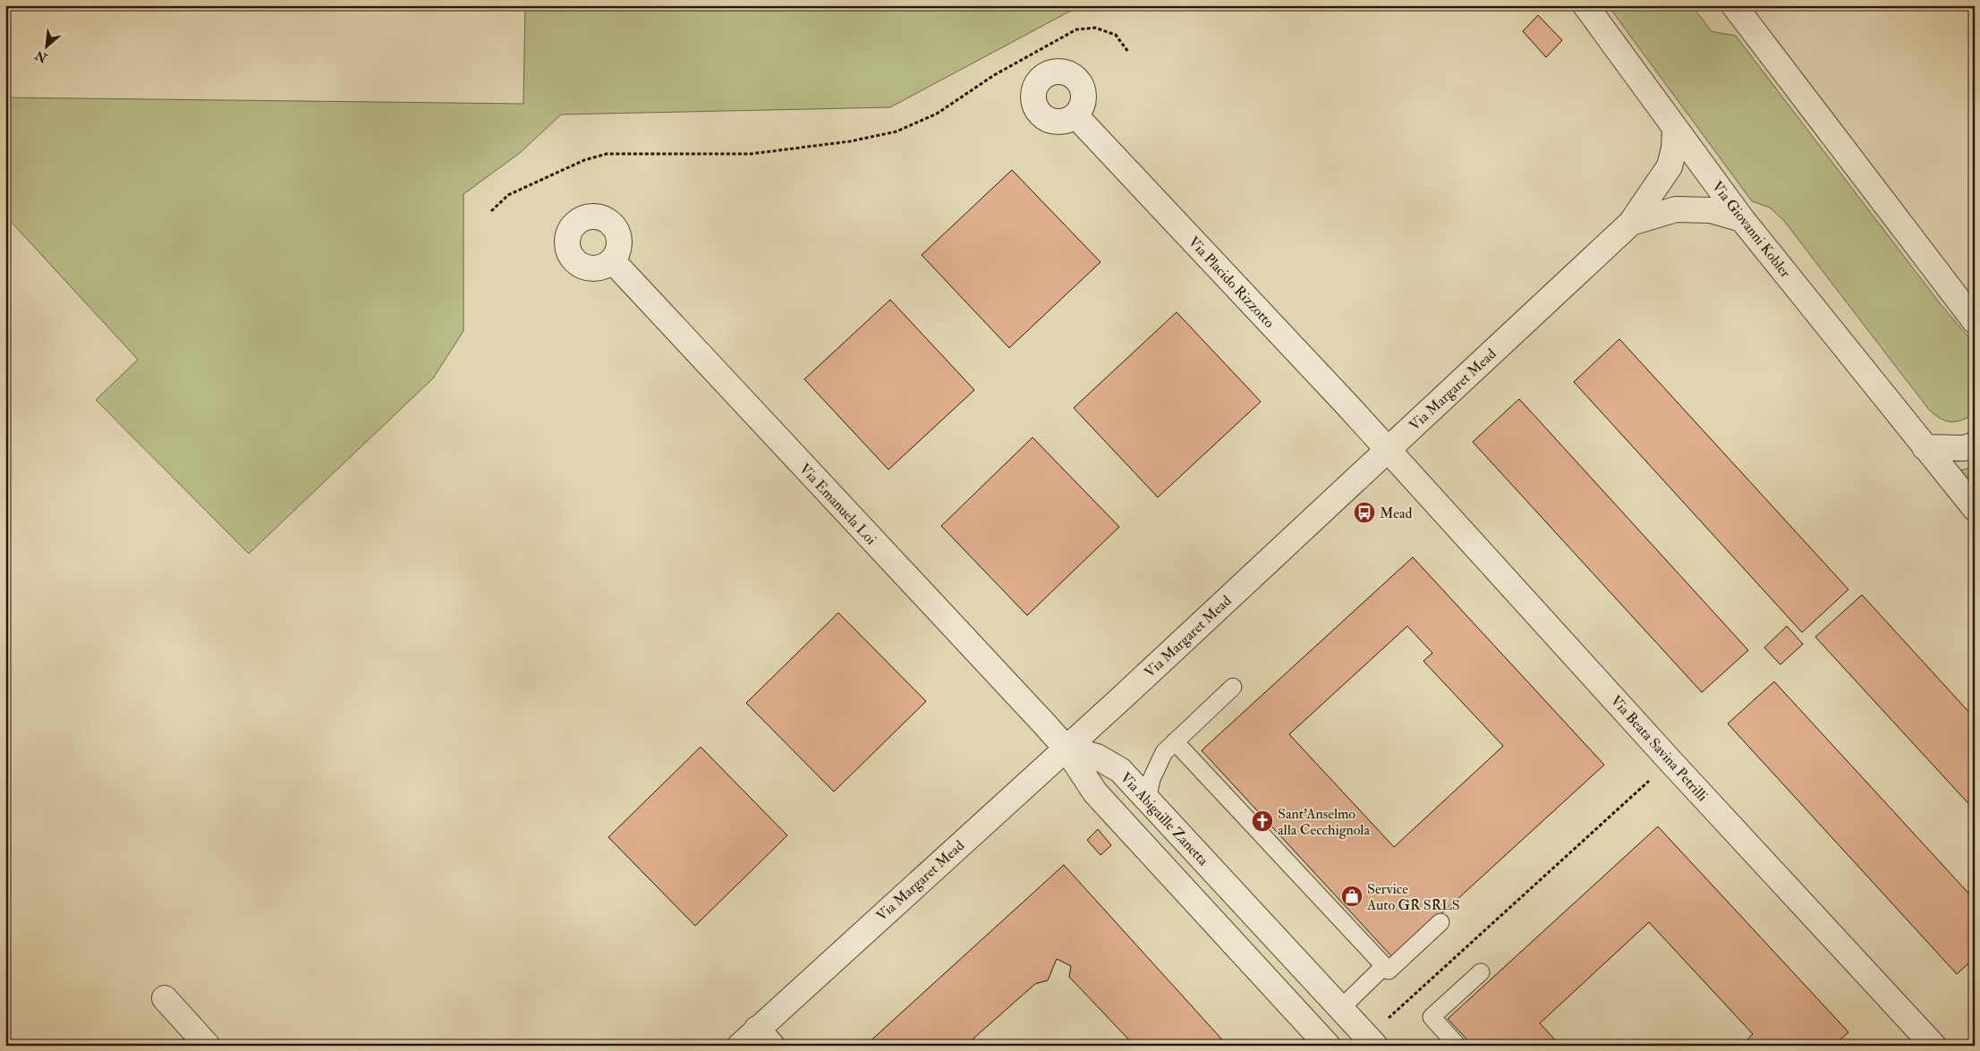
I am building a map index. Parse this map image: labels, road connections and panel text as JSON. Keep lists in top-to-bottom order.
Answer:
{
  "streets": {
    "street": [
      "Via Giovanni Kobler",
      "Via Placido Rizzotto",
      "Via Margaret Mead",
      "Via Emanuela Loi",
      "Via Beata Savina Petrilli",
      "Via Abigaille Zanetta"
    ]
  },
  "crossings": [
    ["Via Giovanni Kobler", "Via Margaret Mead"],
    ["Via Placido Rizzotto", "Via Margaret Mead"],
    ["Via Placido Rizzotto", "Via Beata Savina Petrilli"],
    ["Via Margaret Mead", "Via Emanuela Loi"],
    ["Via Margaret Mead", "Via Beata Savina Petrilli"],
    ["Via Margaret Mead", "Via Abigaille Zanetta"],
    ["Via Emanuela Loi", "Via Abigaille Zanetta"]
  ],
  "places": {
    "bus stop": ["Mead"],
    "church": ["Sant’Anselmo alla Cecchignola"],
    "shop": ["Service Auto GR SRLS"]
  },
  "north": "bottom left"
}
